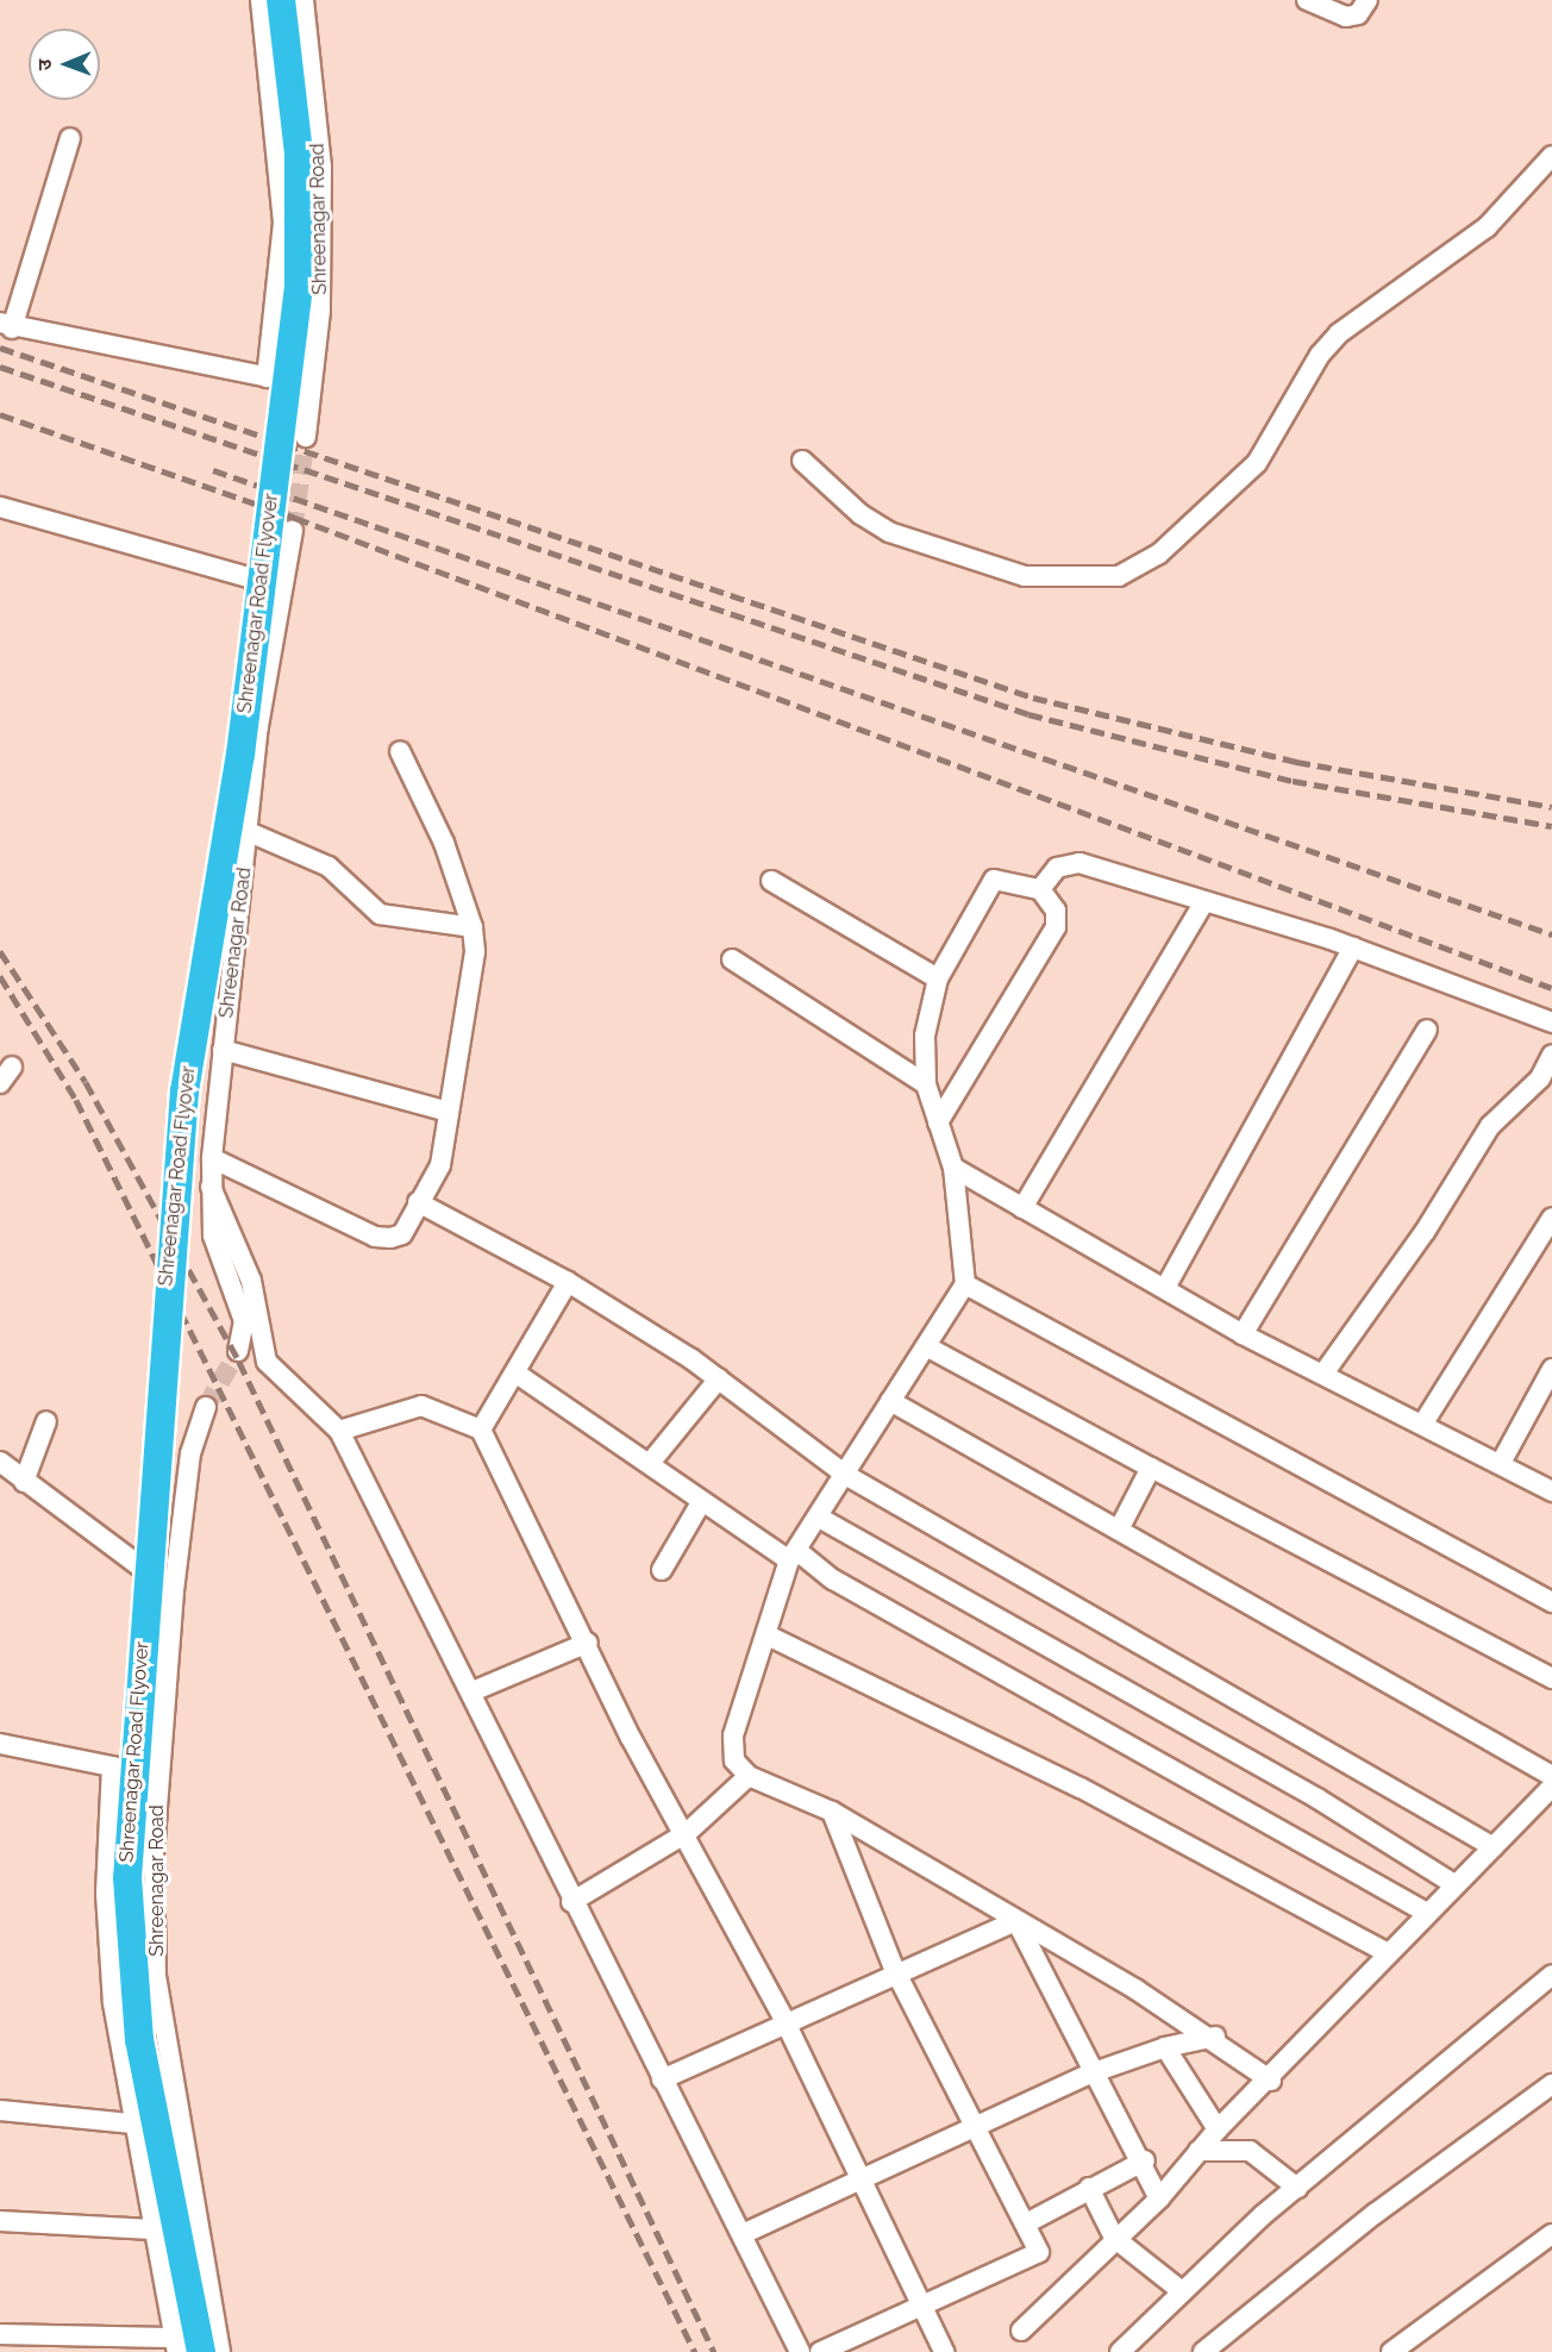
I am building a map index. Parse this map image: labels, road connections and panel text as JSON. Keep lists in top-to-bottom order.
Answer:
{
  "streets": {
    "highway": ["Shreenagar Road Flyover"],
    "street": ["Shreenagar Road"]
  },
  "north": "left"
}
